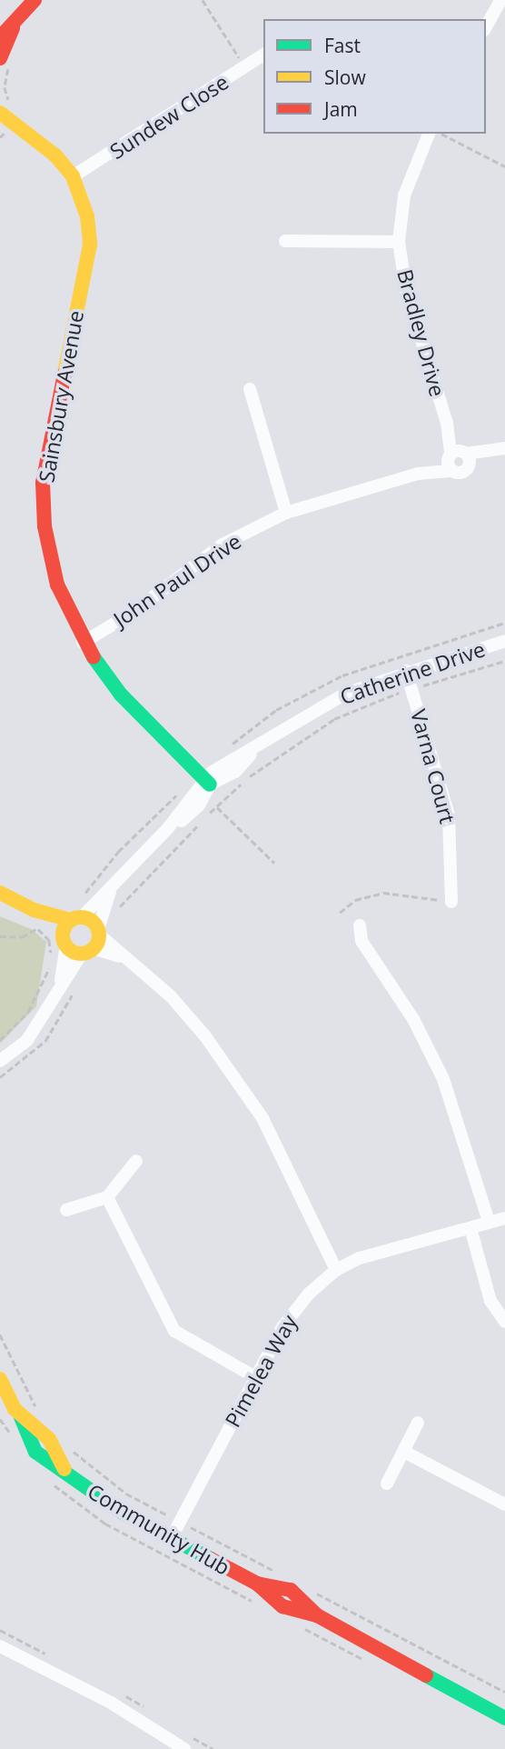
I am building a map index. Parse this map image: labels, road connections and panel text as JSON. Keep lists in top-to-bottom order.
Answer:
{
  "streets": {
    "street": [
      "Sundew Close",
      "Bradley Drive",
      "Sainsbury Avenue",
      "John Paul Drive",
      "Catherine Drive",
      "Varna Court",
      "Pimelea Way",
      "Community Hub"
    ]
  },
  "crossings": [
    ["Sundew Close", "Sainsbury Avenue"],
    ["Bradley Drive", "John Paul Drive"],
    ["Sainsbury Avenue", "John Paul Drive"],
    ["Sainsbury Avenue", "Catherine Drive"],
    ["Catherine Drive", "Varna Court"],
    ["Pimelea Way", "Community Hub"]
  ],
  "legend": ["Fast", "Slow", "Jam"]
}
